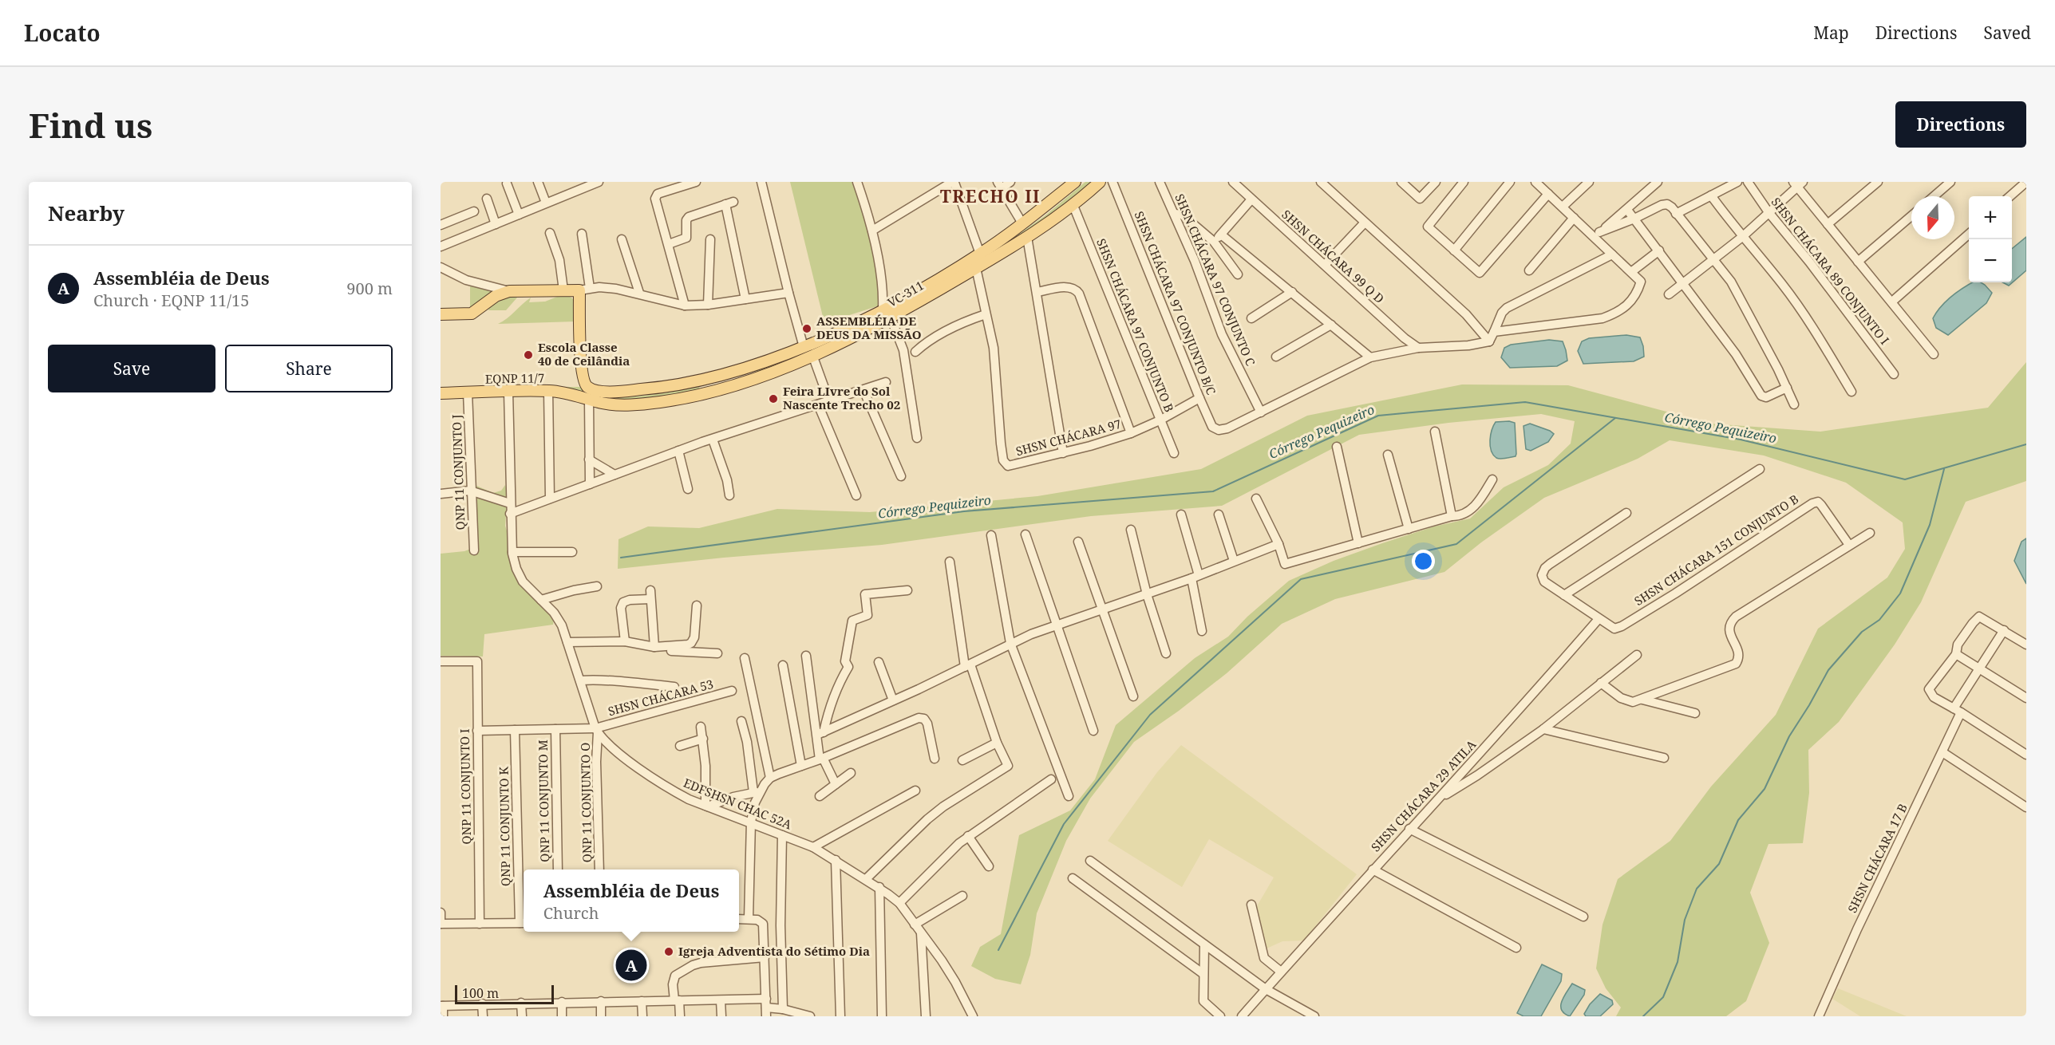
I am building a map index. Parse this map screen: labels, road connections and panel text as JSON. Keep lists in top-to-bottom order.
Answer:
{
  "streets": {
    "main road": ["VC-311", "EQNP 11/7"],
    "street": [
      "SHSN CHÁCARA 99 Q D",
      "SHSN CHÁCARA 89 CONJUNTO I",
      "SHSN CHÁCARA 97 CONJUNTO C",
      "SHSN CHÁCARA 97 CONJUNTO B/C",
      "SHSN CHÁCARA 97 CONJUNTO B",
      "SHSN CHÁCARA 97",
      "QNP 11 CONJUNTO J",
      "SHSN CHÁCARA 151 CONJUNTO B",
      "SHSN CHÁCARA 53",
      "QNP 11 CONJUNTO I",
      "SHSN CHÁCARA 29 ATILA",
      "QNP 11 CONJUNTO M",
      "QNP 11 CONJUNTO O",
      "EDFSHSN CHAC 52A",
      "QNP 11 CONJUNTO K",
      "SHSN CHÁCARA 17 B"
    ]
  },
  "crossings": [
    ["SHSN CHÁCARA 97 CONJUNTO C", "SHSN CHÁCARA 97 CONJUNTO B/C"],
    ["VC-311", "SHSN CHÁCARA 97 CONJUNTO B"],
    ["VC-311", "EQNP 11/7"],
    ["VC-311", "SHSN CHÁCARA 97"],
    ["EQNP 11/7", "QNP 11 CONJUNTO J"],
    ["EQNP 11/7", "EDFSHSN CHAC 52A"],
    ["SHSN CHÁCARA 151 CONJUNTO B", "SHSN CHÁCARA 29 ATILA"],
    ["SHSN CHÁCARA 53", "QNP 11 CONJUNTO I"],
    ["SHSN CHÁCARA 53", "QNP 11 CONJUNTO M"],
    ["SHSN CHÁCARA 53", "QNP 11 CONJUNTO O"],
    ["SHSN CHÁCARA 53", "EDFSHSN CHAC 52A"],
    ["SHSN CHÁCARA 53", "QNP 11 CONJUNTO K"],
    ["QNP 11 CONJUNTO O", "EDFSHSN CHAC 52A"]
  ],
  "districts": ["TRECHO II"],
  "water": ["Córrego Pequizeiro"],
  "places": [
    "ASSEMBLÉIA DE DEUS DA MISSÃO",
    "Escola Classe 40 de Ceilândia",
    "Feira LIvre do Sol Nascente Trecho 02",
    "Igreja Adventista do Sétimo Dia"
  ],
  "scale_bar": "100 m",
  "north": "bottom",
  "page": {
    "header": "Locato",
    "nav": ["Map", "Directions", "Saved"],
    "buttons": [
      "Directions",
      ["Save", "Share"]
    ],
    "title": "Find us",
    "heading": "Nearby",
    "map_buttons": ["+", "−"],
    "list": [
      {
        "mark": "A",
        "name": "Assembléia de Deus",
        "note": "Church · EQNP 11/15",
        "value": "900 m"
      }
    ],
    "popup": ["Assembléia de Deus", "Church"],
    "pins": "A",
    "scale": "100 m"
  }
}
